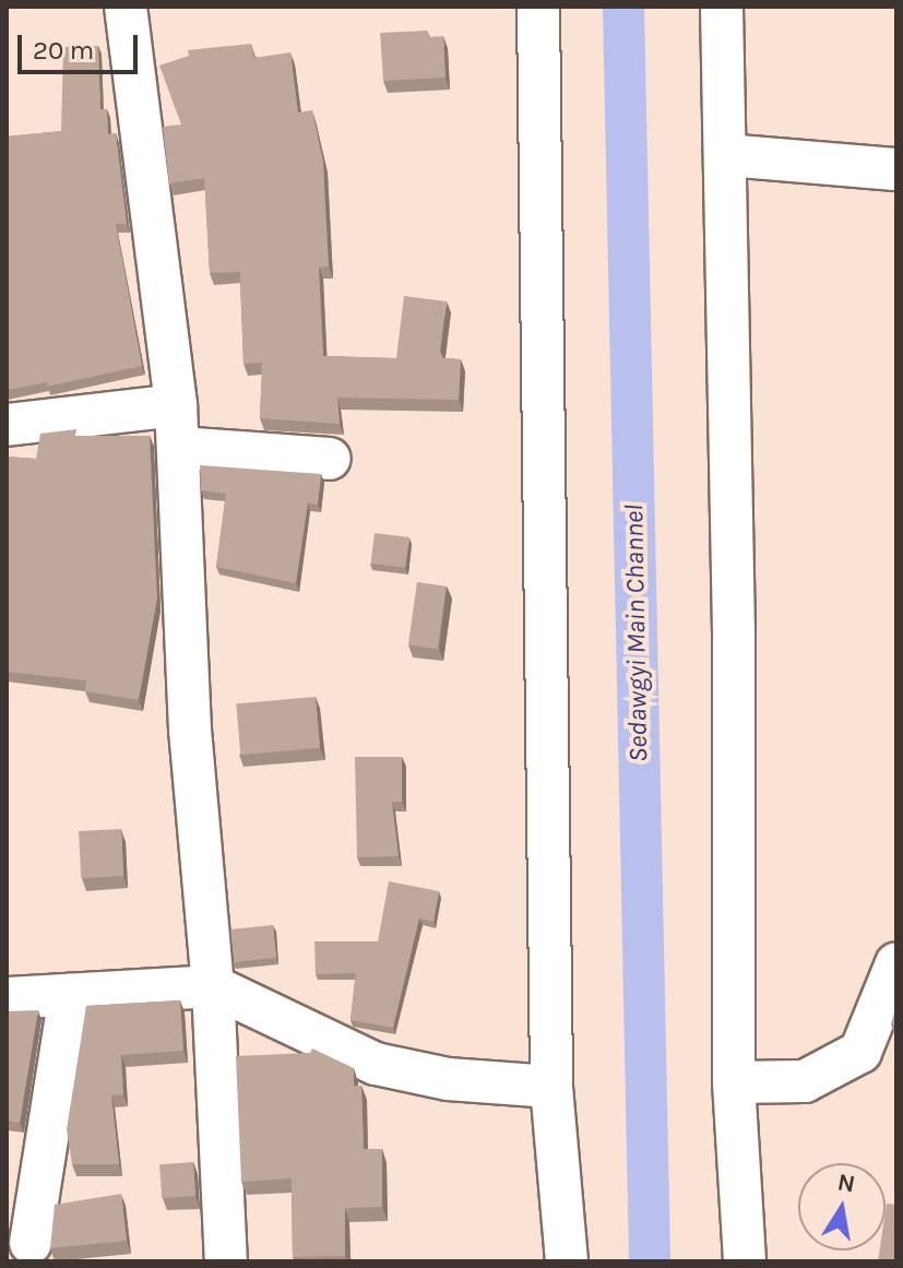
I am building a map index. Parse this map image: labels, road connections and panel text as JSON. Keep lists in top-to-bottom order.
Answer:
{
  "water": ["Sedawgyi Main Channel"],
  "scale_bar": "20 m",
  "north": "top"
}
